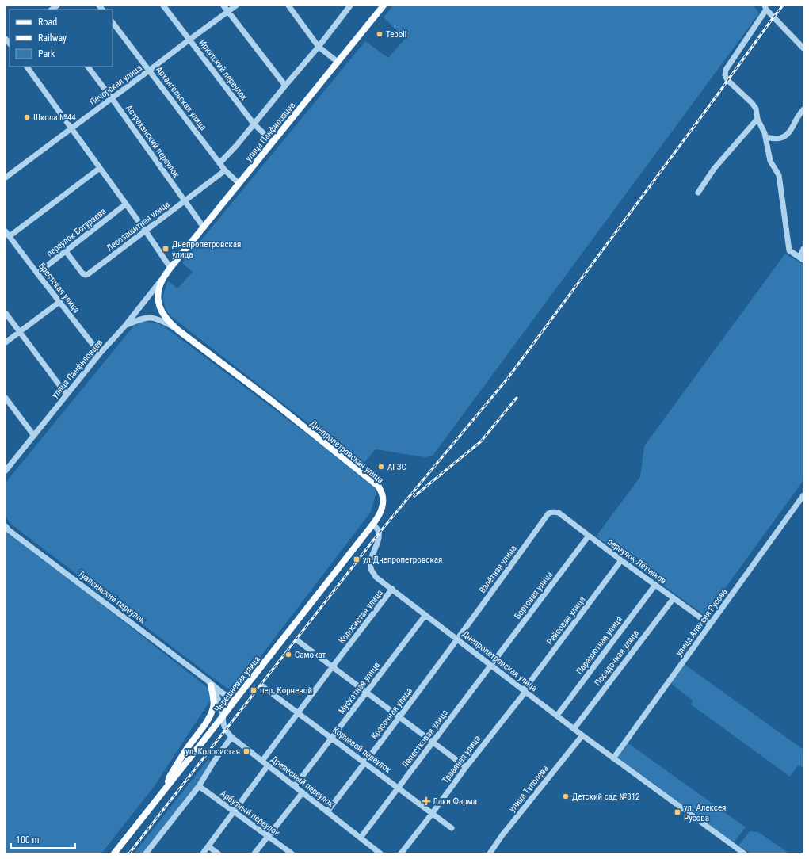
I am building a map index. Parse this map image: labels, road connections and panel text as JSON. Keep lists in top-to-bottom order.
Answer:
{
  "streets": {
    "main road": ["улица Панфиловцев", "Днепропетровская улица", "Черешневая улица"],
    "street": [
      "Иркутский переулок",
      "Печорская улица",
      "Архангельская улица",
      "Астраханский переулок",
      "Лесозащитная улица",
      "переулок Богураева",
      "Брестская улица",
      "переулок Лётчиков",
      "Взлётная улица",
      "Бортовая улица",
      "Туапсинский переулок",
      "Колосистая улица",
      "Рейсовая улица",
      "улица Алексея Русова",
      "Парашютная улица",
      "Посадочная улица",
      "Мускатная улица",
      "Красочная улица",
      "Лепестковая улица",
      "Корневой переулок",
      "Травяная улица",
      "Древесный переулок",
      "улица Туполева",
      "Арбузный переулок"
    ]
  },
  "crossings": [
    ["Иркутский переулок", "Печорская улица"],
    ["Иркутский переулок", "улица Панфиловцев"],
    ["Печорская улица", "Архангельская улица"],
    ["Печорская улица", "Астраханский переулок"],
    ["Архангельская улица", "улица Панфиловцев"],
    ["Архангельская улица", "Лесозащитная улица"],
    ["улица Панфиловцев", "Астраханский переулок"],
    ["улица Панфиловцев", "Брестская улица"],
    ["улица Панфиловцев", "Днепропетровская улица"],
    ["Астраханский переулок", "Лесозащитная улица"],
    ["Лесозащитная улица", "переулок Богураева"],
    ["переулок Богураева", "Брестская улица"],
    ["Днепропетровская улица", "Взлётная улица"],
    ["Днепропетровская улица", "Бортовая улица"],
    ["Днепропетровская улица", "Колосистая улица"],
    ["Днепропетровская улица", "Рейсовая улица"],
    ["Днепропетровская улица", "улица Алексея Русова"],
    ["Днепропетровская улица", "Парашютная улица"],
    ["Днепропетровская улица", "Посадочная улица"],
    ["Днепропетровская улица", "Черешневая улица"],
    ["Днепропетровская улица", "Мускатная улица"],
    ["Днепропетровская улица", "Красочная улица"],
    ["Днепропетровская улица", "Лепестковая улица"],
    ["Днепропетровская улица", "Травяная улица"],
    ["Днепропетровская улица", "улица Туполева"],
    ["переулок Лётчиков", "Взлётная улица"],
    ["переулок Лётчиков", "Бортовая улица"],
    ["переулок Лётчиков", "Рейсовая улица"],
    ["переулок Лётчиков", "улица Алексея Русова"],
    ["переулок Лётчиков", "Парашютная улица"],
    ["переулок Лётчиков", "Посадочная улица"],
    ["Взлётная улица", "Красочная улица"],
    ["Бортовая улица", "Лепестковая улица"],
    ["Туапсинский переулок", "Черешневая улица"],
    ["Туапсинский переулок", "Древесный переулок"],
    ["Колосистая улица", "Корневой переулок"],
    ["Колосистая улица", "Древесный переулок"],
    ["Рейсовая улица", "Травяная улица"],
    ["Черешневая улица", "Древесный переулок"],
    ["Мускатная улица", "Корневой переулок"],
    ["Мускатная улица", "Древесный переулок"],
    ["Красочная улица", "Корневой переулок"],
    ["Красочная улица", "Древесный переулок"],
    ["Лепестковая улица", "Корневой переулок"],
    ["Лепестковая улица", "Древесный переулок"],
    ["Корневой переулок", "Травяная улица"]
  ],
  "places": {
    "other": [
      "Teboil",
      "Школа №44",
      "АГЗС",
      "Самокат",
      "Детский сад №312"
    ],
    "transit": [
      "Днепропетровская улица",
      "ул.Днепропетровская",
      "пер. Корневой",
      "ул. Колосистая",
      "ул. Алексея Русова"
    ],
    "health": ["Лаки Фарма"]
  },
  "legend": ["Road", "Railway", "Park"],
  "scale_bar": "100 m"
}
